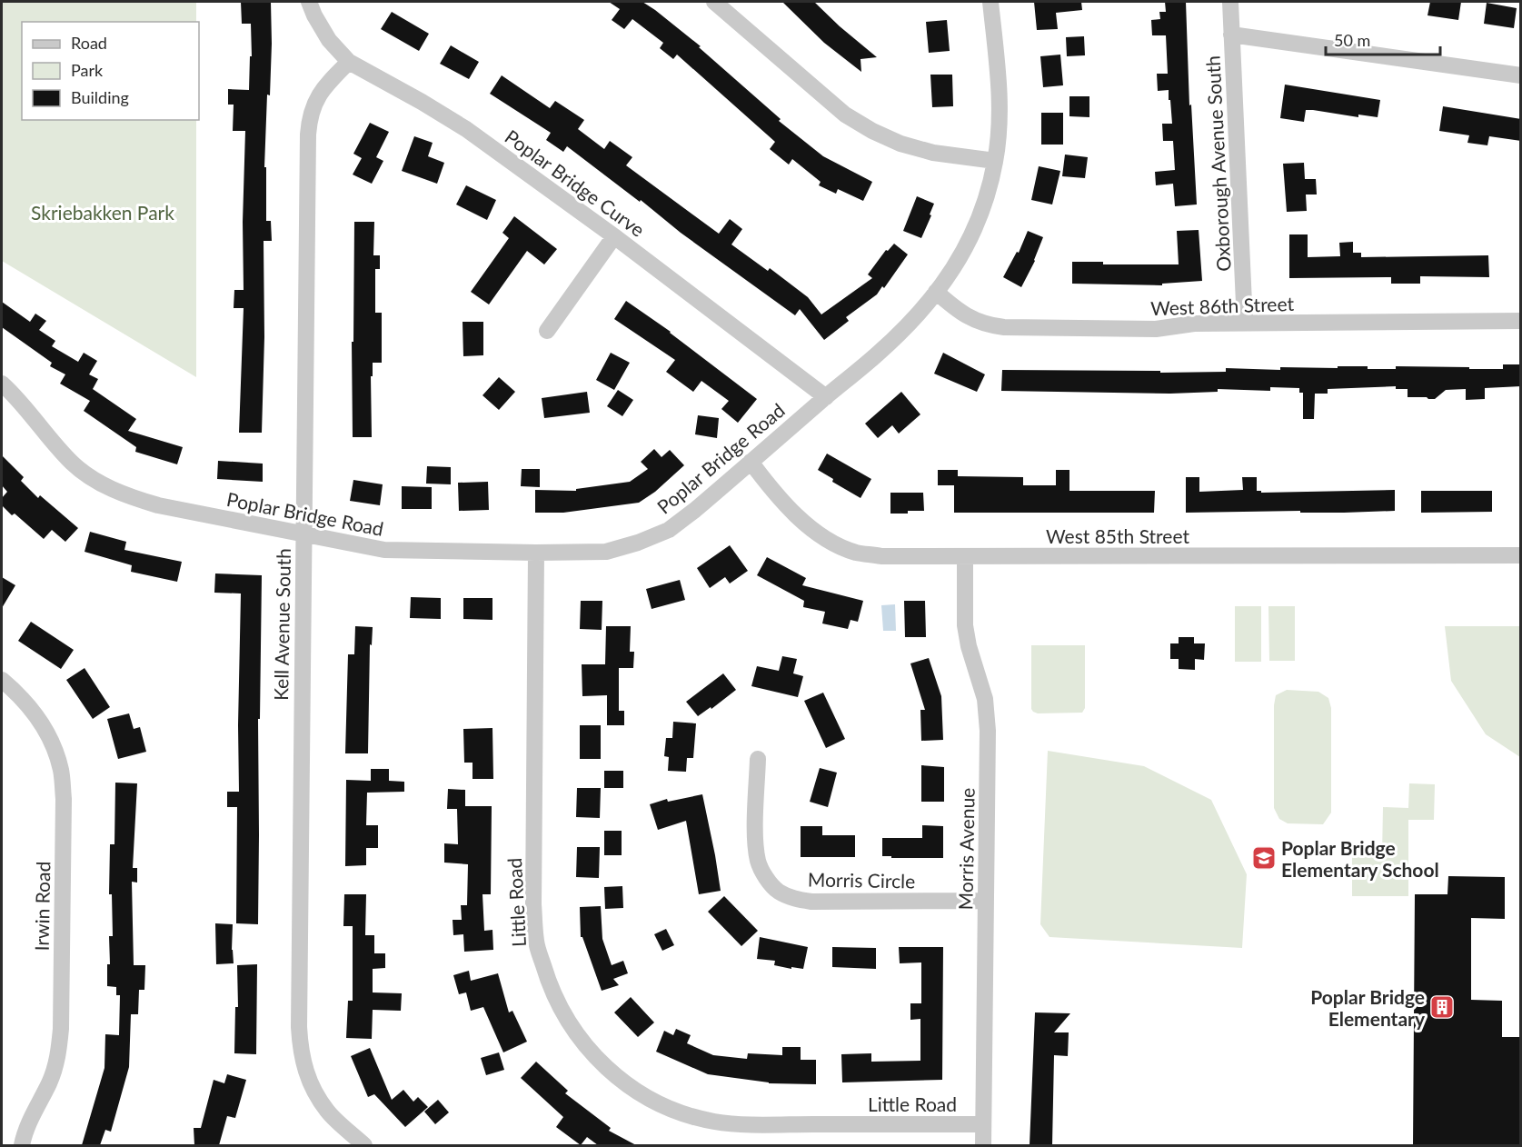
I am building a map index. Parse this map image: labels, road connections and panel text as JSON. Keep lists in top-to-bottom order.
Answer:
{
  "streets": {
    "street": [
      "Oxborough Avenue South",
      "Poplar Bridge Curve",
      "West 86th Street",
      "Poplar Bridge Road",
      "West 85th Street",
      "Kell Avenue South",
      "Morris Avenue",
      "Morris Circle",
      "Little Road",
      "Irwin Road"
    ]
  },
  "crossings": [
    ["Oxborough Avenue South", "West 86th Street"],
    ["Poplar Bridge Curve", "Poplar Bridge Road"],
    ["Poplar Bridge Curve", "Kell Avenue South"],
    ["West 86th Street", "Poplar Bridge Road"],
    ["Poplar Bridge Road", "West 85th Street"],
    ["Poplar Bridge Road", "Kell Avenue South"],
    ["Poplar Bridge Road", "Little Road"],
    ["West 85th Street", "Morris Avenue"],
    ["Morris Avenue", "Morris Circle"],
    ["Morris Avenue", "Little Road"]
  ],
  "parks": ["Skriebakken Park"],
  "places": {
    "school or university": ["Poplar Bridge Elementary School"],
    "building": ["Poplar Bridge Elementary"]
  },
  "legend": ["Road", "Park", "Building"],
  "scale_bar": "50 m"
}
